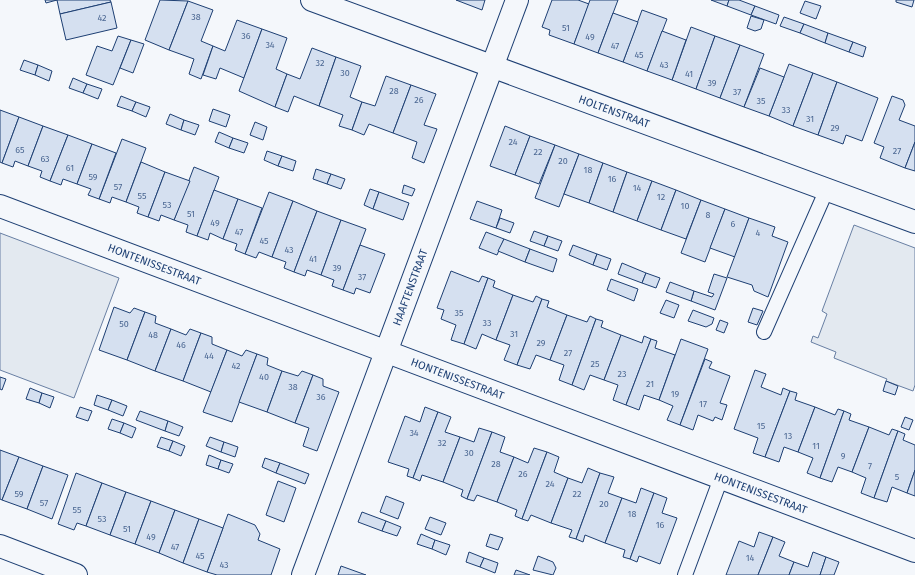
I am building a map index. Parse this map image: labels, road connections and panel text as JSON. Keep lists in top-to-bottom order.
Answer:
{
  "streets": {
    "street": ["HOLTENSTRAAT", "HONTENISSESTRAAT", "HAAFTENSTRAAT"]
  },
  "crossings": [
    ["HOLTENSTRAAT", "HAAFTENSTRAAT"],
    ["HONTENISSESTRAAT", "HAAFTENSTRAAT"]
  ],
  "house_numbers": [
    "38",
    "42",
    "51",
    "36",
    "49",
    "34",
    "47",
    "45",
    "32",
    "43",
    "30",
    "41",
    "39",
    "28",
    "37",
    "26",
    "35",
    "33",
    "31",
    "29",
    "24",
    "65",
    "27",
    "22",
    "63",
    "20",
    "61",
    "18",
    "59",
    "16",
    "57",
    "14",
    "55",
    "12",
    "53",
    "10",
    "51",
    "8",
    "49",
    "6",
    "47",
    "4",
    "45",
    "43",
    "41",
    "39",
    "37",
    "35",
    "33",
    "50",
    "31",
    "48",
    "29",
    "46",
    "27",
    "44",
    "25",
    "42",
    "23",
    "40",
    "21",
    "38",
    "19",
    "36",
    "17",
    "15",
    "34",
    "13",
    "32",
    "11",
    "30",
    "9",
    "28",
    "7",
    "26",
    "5",
    "24",
    "59",
    "22",
    "57",
    "20",
    "55",
    "18",
    "53",
    "16",
    "51",
    "49",
    "47",
    "45",
    "14",
    "43"
  ]
}
